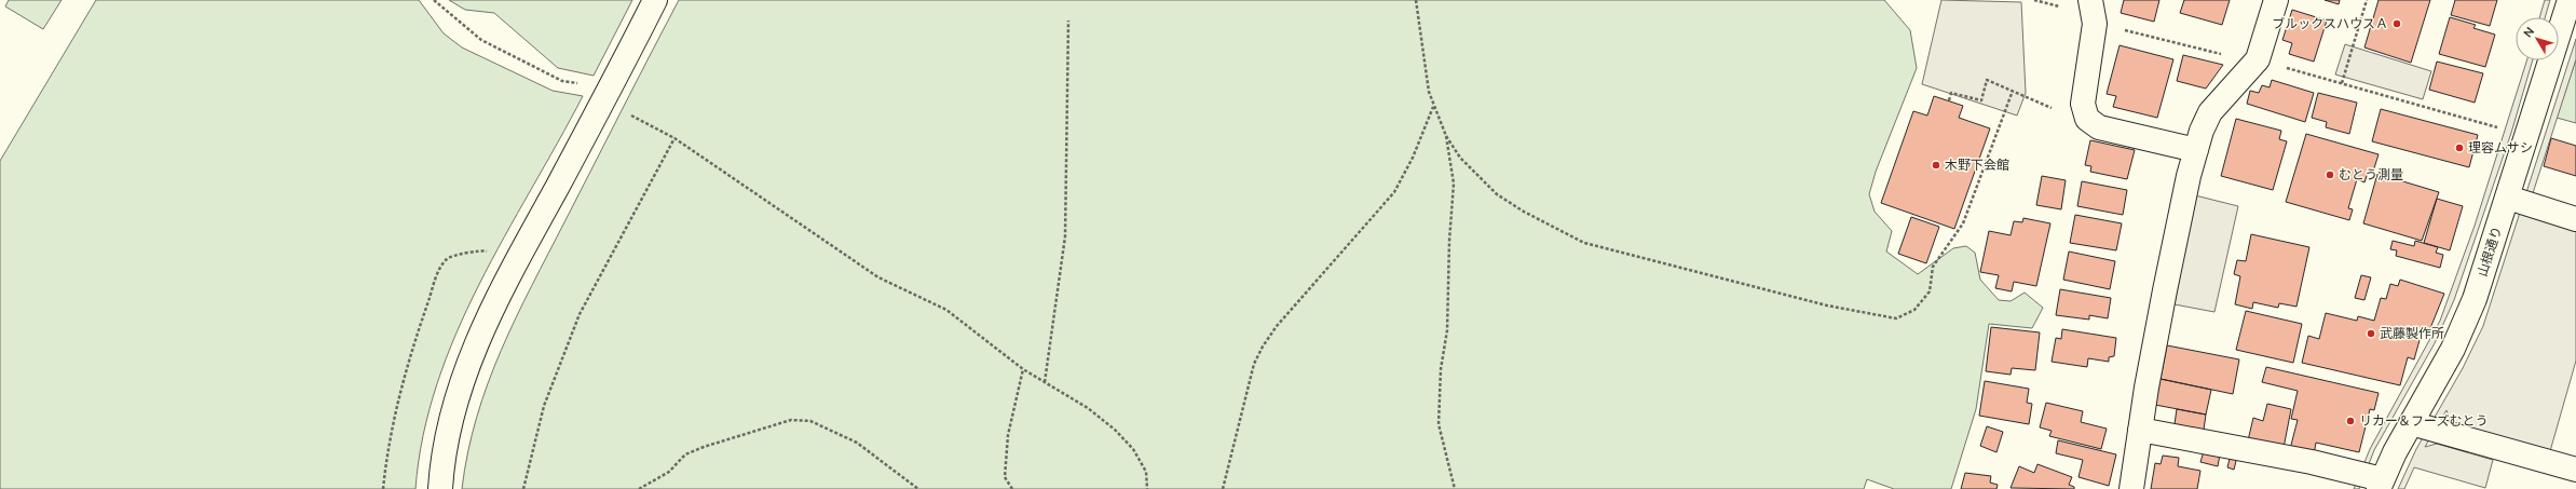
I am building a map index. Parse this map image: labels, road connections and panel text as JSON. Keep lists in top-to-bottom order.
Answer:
{
  "streets": {
    "street": ["山根通り"]
  },
  "places": [
    "ブルックスハウスＡ",
    "理容ムサシ",
    "木野下会館",
    "むとう測量",
    "武藤製作所",
    "リカー＆フーズむとう"
  ],
  "north": "top left"
}
